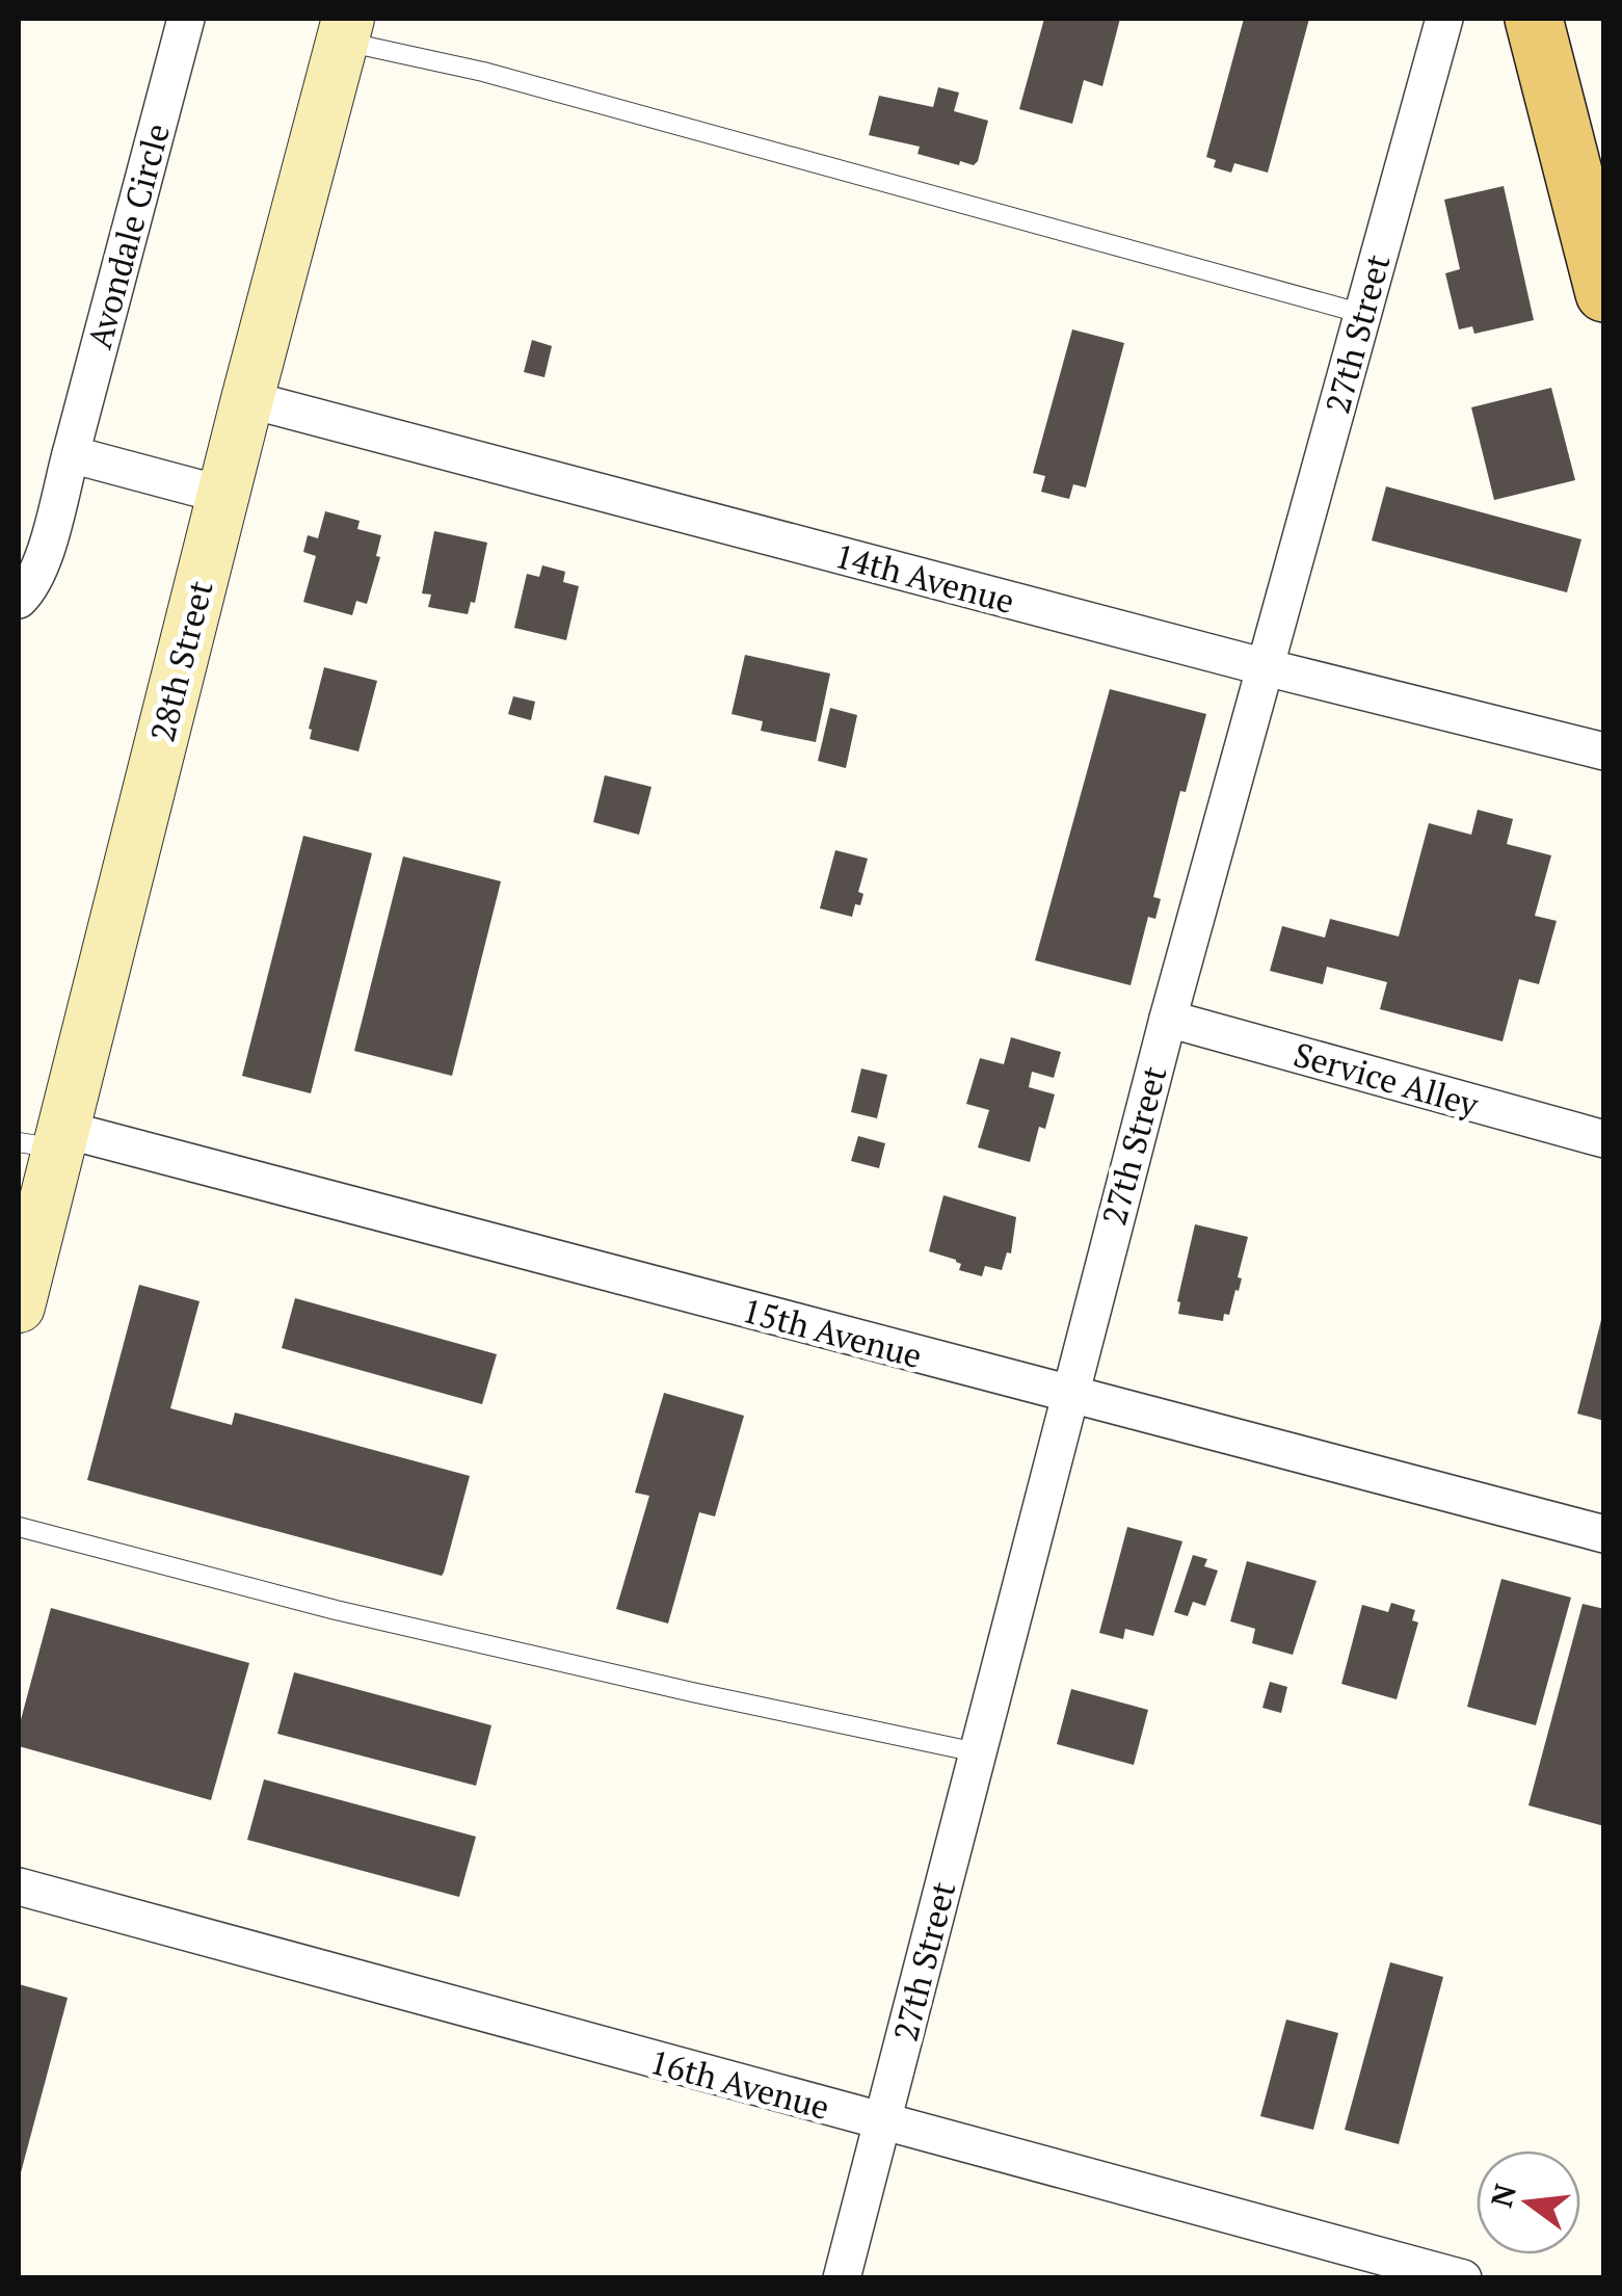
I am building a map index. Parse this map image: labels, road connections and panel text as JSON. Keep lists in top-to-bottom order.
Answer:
{
  "streets": {
    "main road": ["28th Street"],
    "street": [
      "Avondale Circle",
      "27th Street",
      "14th Avenue",
      "Service Alley",
      "15th Avenue",
      "16th Avenue"
    ]
  },
  "crossings": [
    ["27th Street", "14th Avenue"],
    ["27th Street", "Service Alley"],
    ["27th Street", "15th Avenue"],
    ["27th Street", "16th Avenue"],
    ["14th Avenue", "28th Street"],
    ["28th Street", "15th Avenue"]
  ],
  "north": "left"
}
